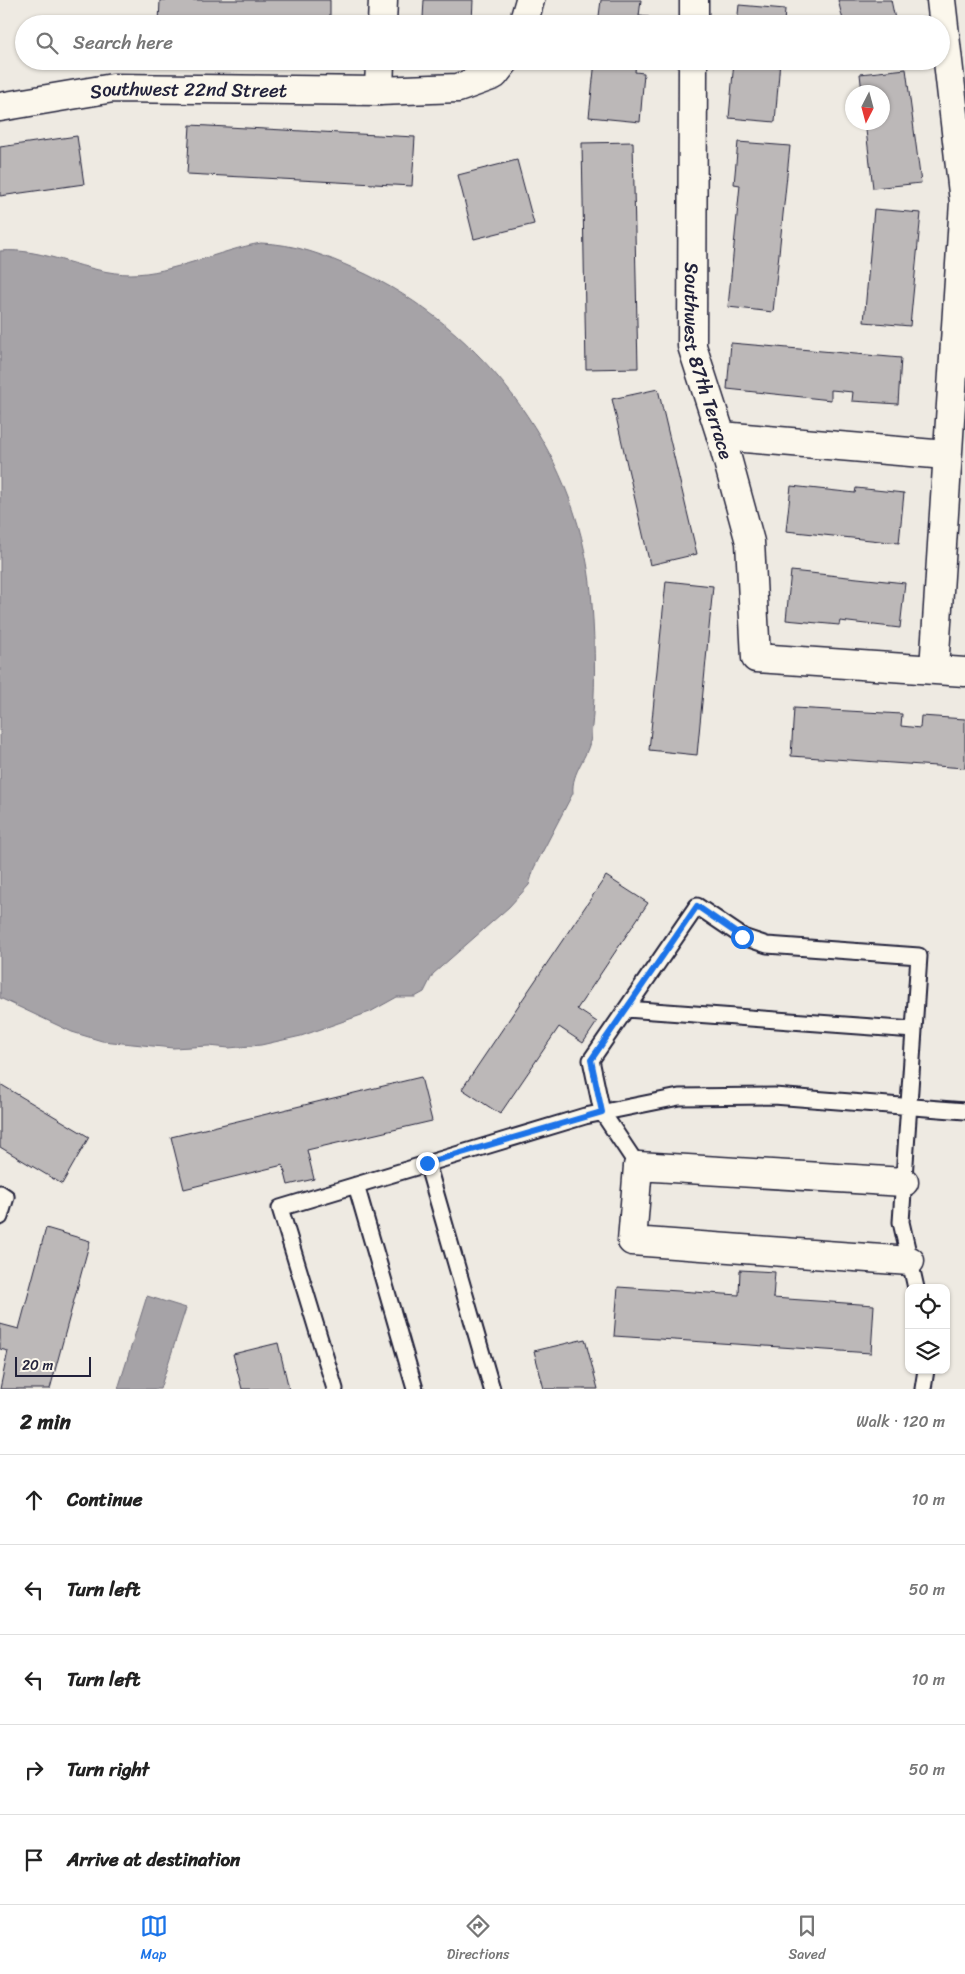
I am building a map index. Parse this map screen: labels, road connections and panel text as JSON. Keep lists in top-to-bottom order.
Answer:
{
  "streets": {
    "street": ["Southwest 22nd Street", "Southwest 87th Terrace"]
  },
  "scale_bar": "20 m",
  "north": "bottom",
  "page": {
    "search": "Search here",
    "scale": "20 m",
    "heading": ["2 min", "Walk · 120 m"],
    "list": [
      ["Continue", "10 m"],
      ["Turn left", "50 m"],
      ["Turn left", "10 m"],
      ["Turn right", "50 m"],
      "Arrive at destination"
    ],
    "nav": ["Map", "Directions", "Saved"]
  }
}
